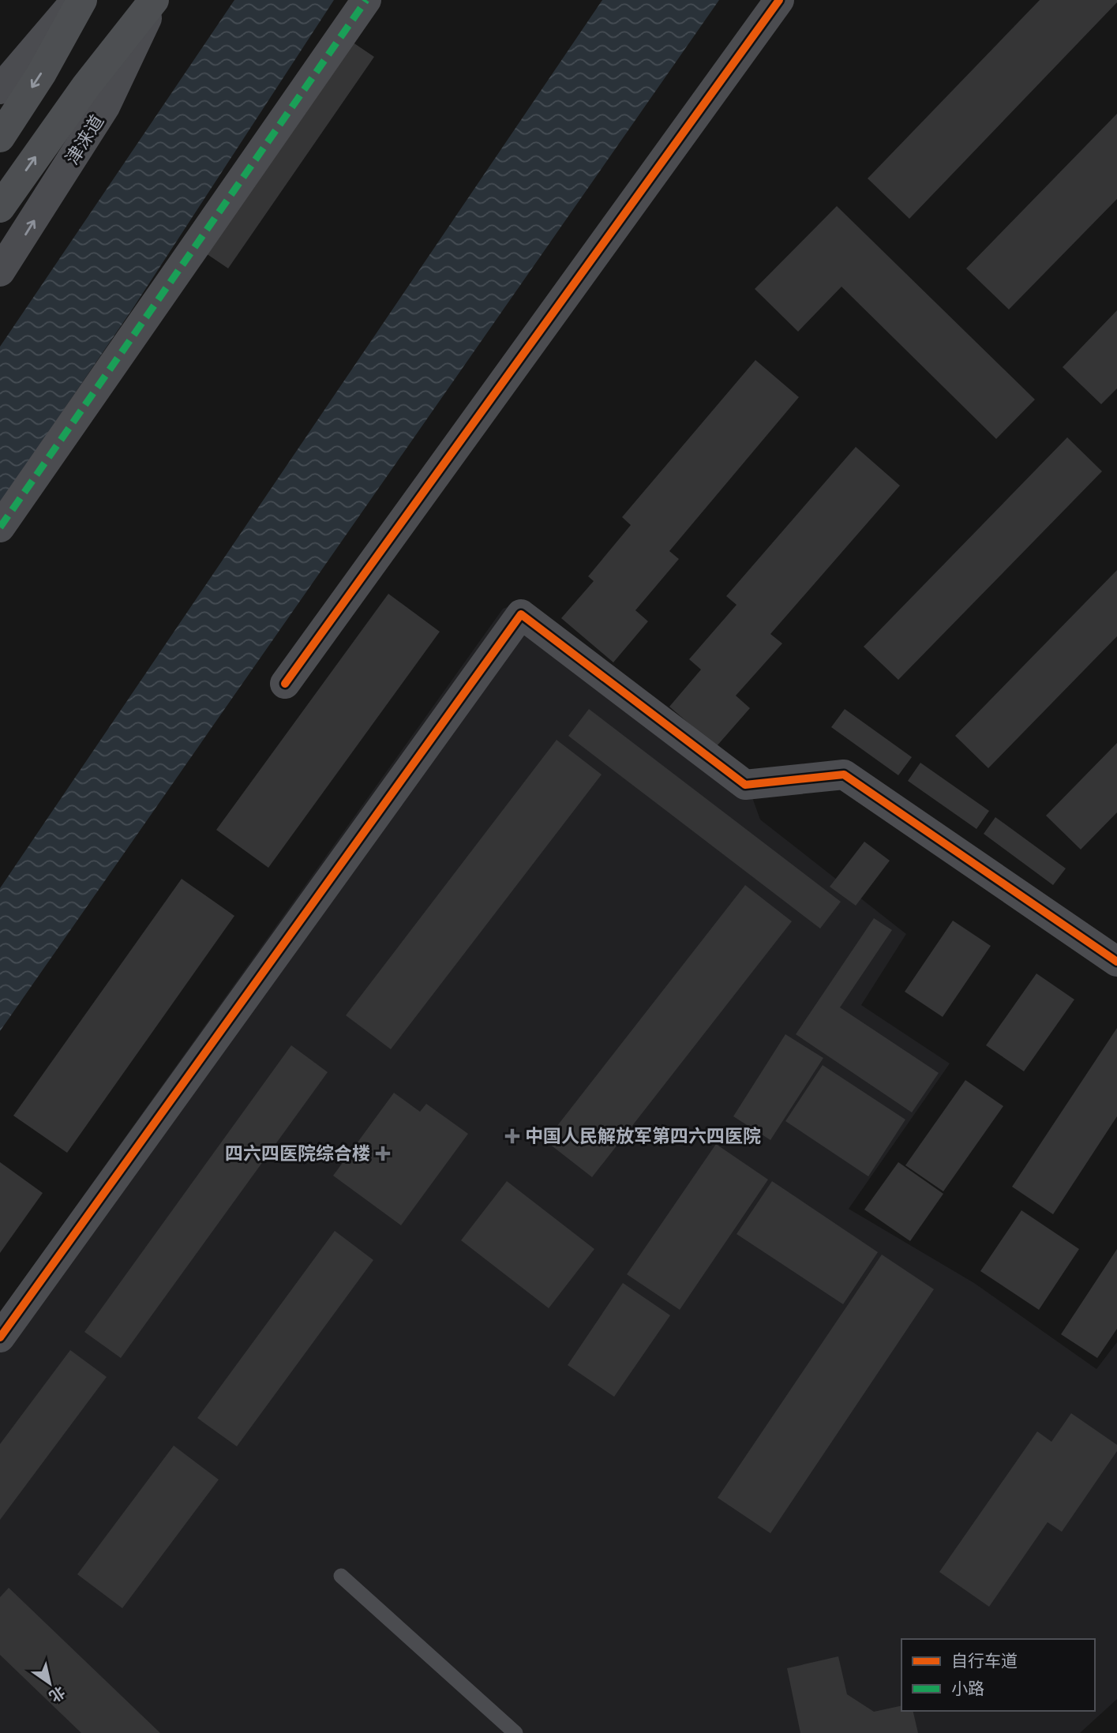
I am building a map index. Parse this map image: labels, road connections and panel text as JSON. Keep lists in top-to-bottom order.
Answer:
{
  "streets": {
    "main road": ["津涞道"]
  },
  "one_way": ["津涞道"],
  "places": {
    "health": ["中国人民解放军第四六四医院", "四六四医院综合楼"]
  },
  "legend": ["自行车道", "小路"],
  "north": "bottom right"
}
